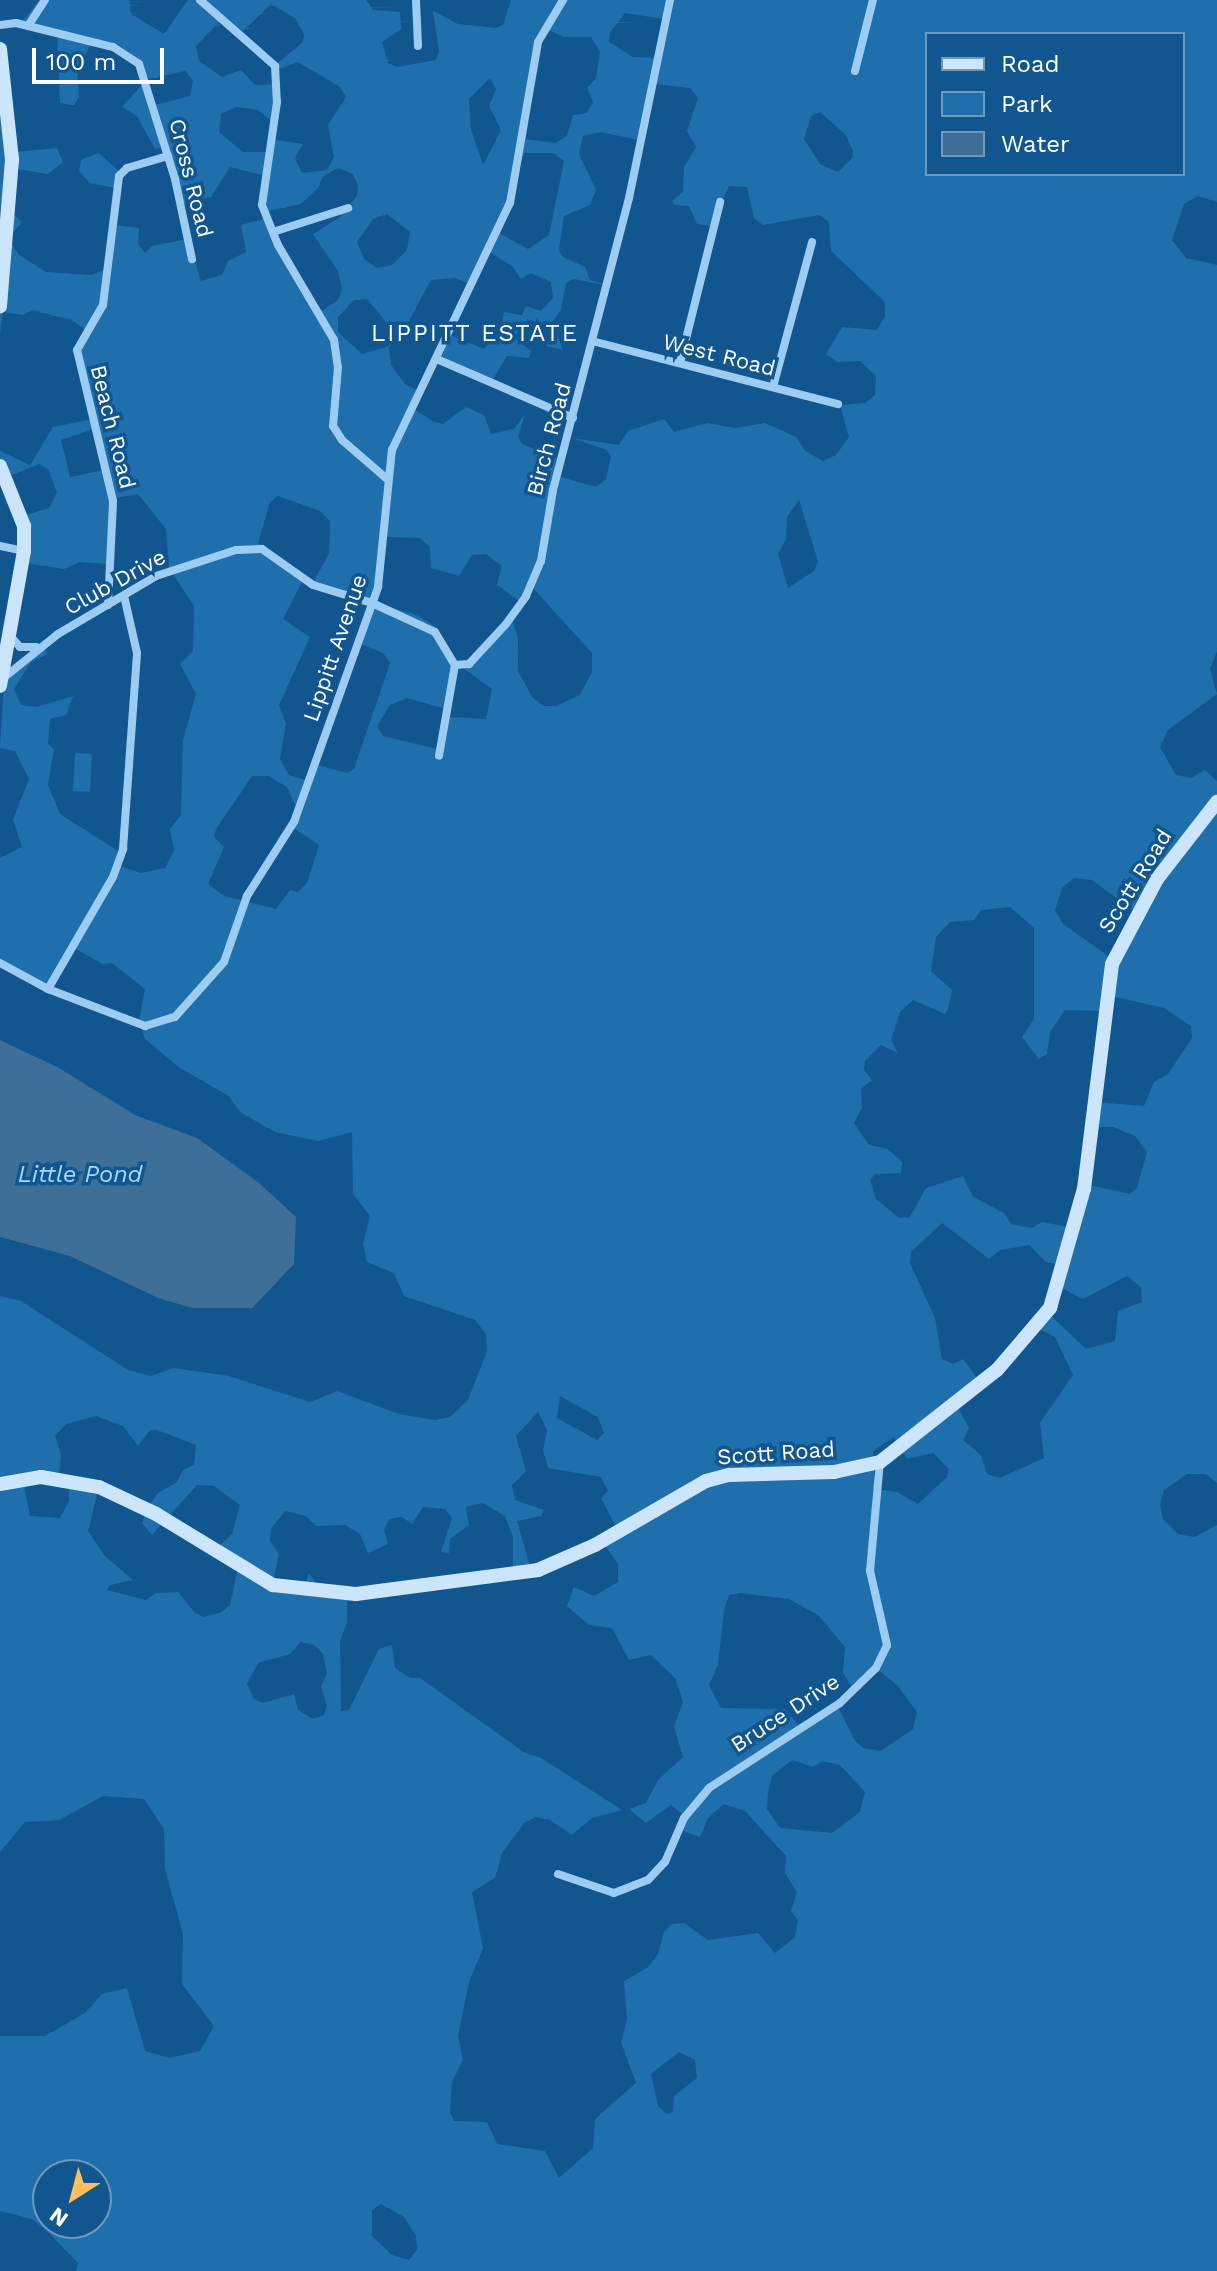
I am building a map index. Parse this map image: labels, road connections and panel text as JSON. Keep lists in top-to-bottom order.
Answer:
{
  "streets": {
    "street": [
      "Cross Road",
      "West Road",
      "Beach Road",
      "Birch Road",
      "Club Drive",
      "Lippitt Avenue",
      "Scott Road",
      "Bruce Drive"
    ]
  },
  "crossings": [
    ["Cross Road", "Beach Road"],
    ["West Road", "Birch Road"],
    ["Beach Road", "Club Drive"],
    ["Birch Road", "Club Drive"],
    ["Club Drive", "Lippitt Avenue"],
    ["Scott Road", "Bruce Drive"]
  ],
  "districts": ["LIPPITT ESTATE"],
  "water": ["Little Pond"],
  "legend": ["Road", "Park", "Water"],
  "scale_bar": "100 m",
  "north": "bottom left"
}
